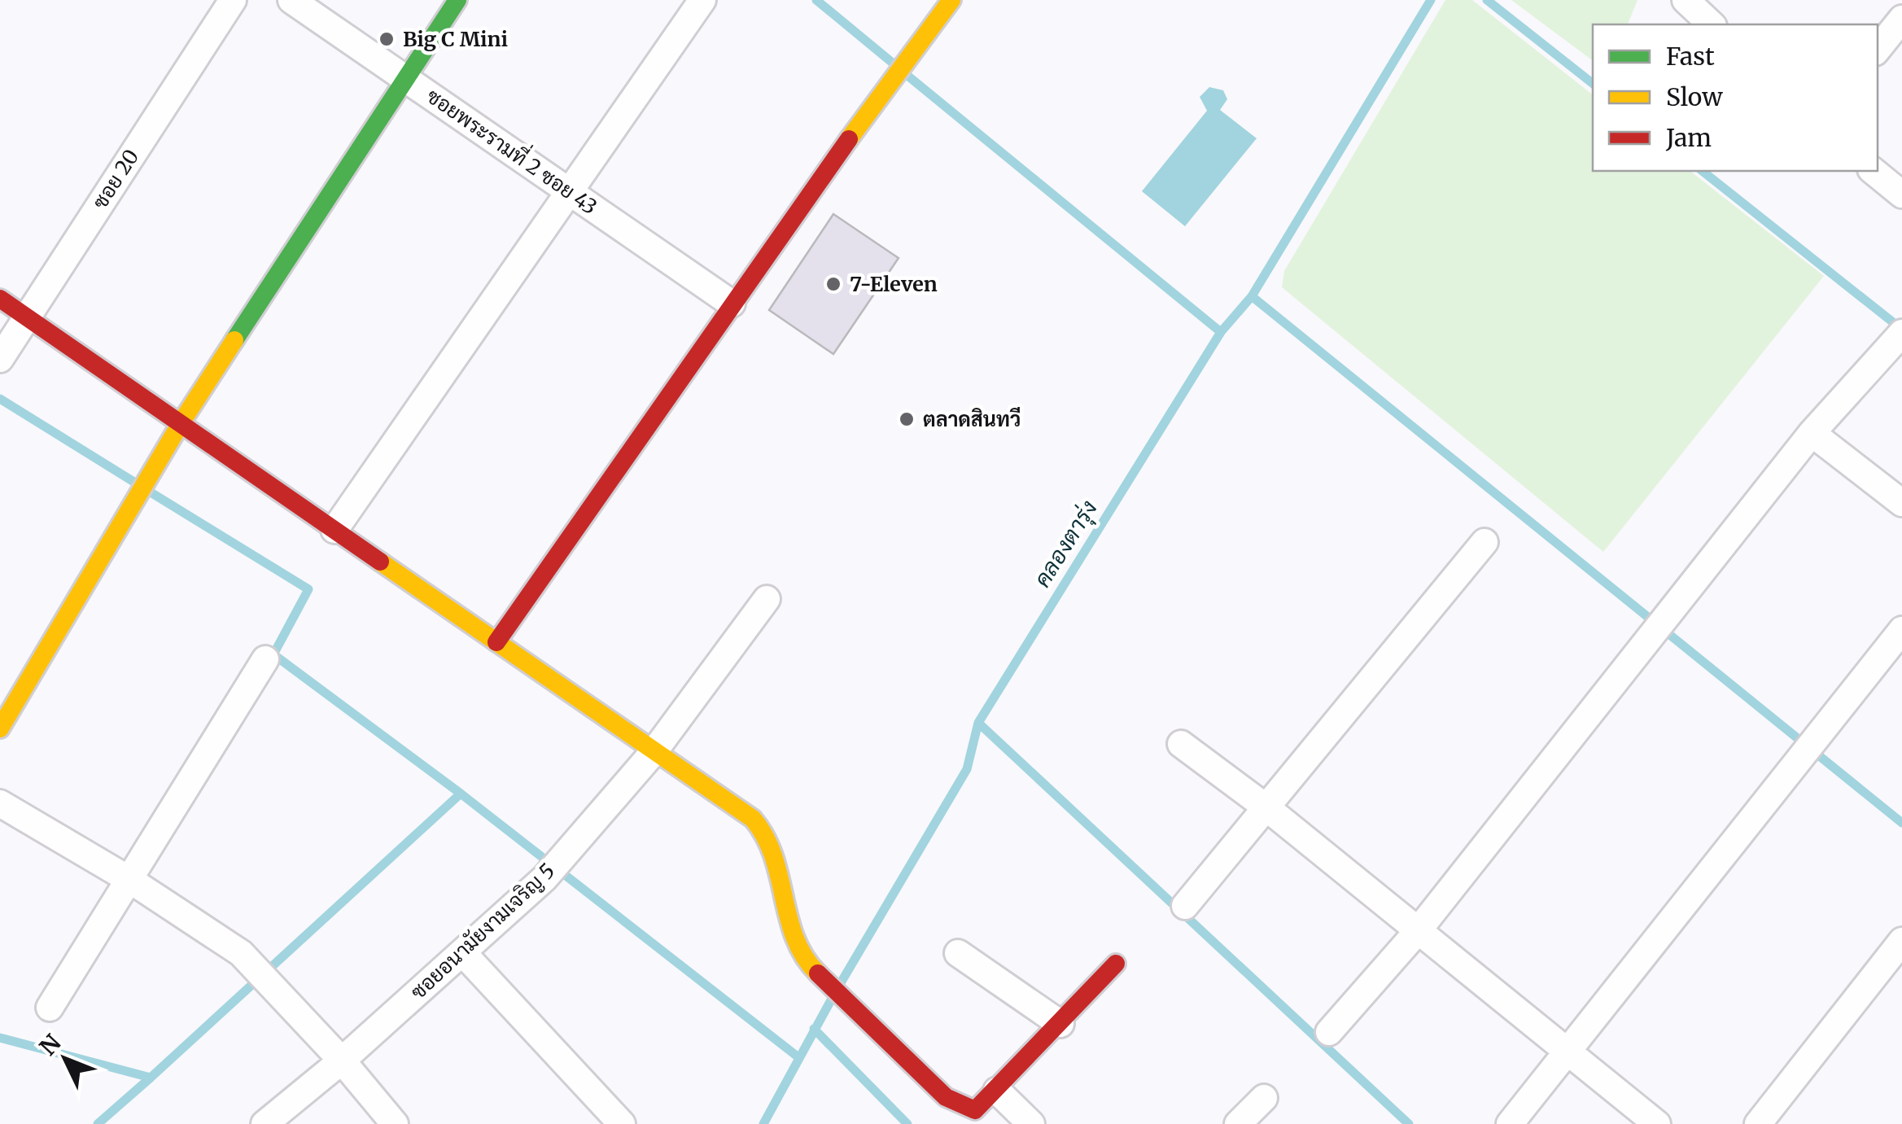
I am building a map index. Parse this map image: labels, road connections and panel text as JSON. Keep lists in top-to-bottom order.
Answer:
{
  "streets": {
    "street": ["ซอยพระรามที่ 2 ซอย 43", "ซอย 20", "ซอยอนามัยงามเจริญ 5"]
  },
  "water": ["คลองตารุ่ง"],
  "places": ["Big C Mini", "7-Eleven", "ตลาดสินทวี"],
  "legend": ["Fast", "Slow", "Jam"],
  "north": "top left"
}
